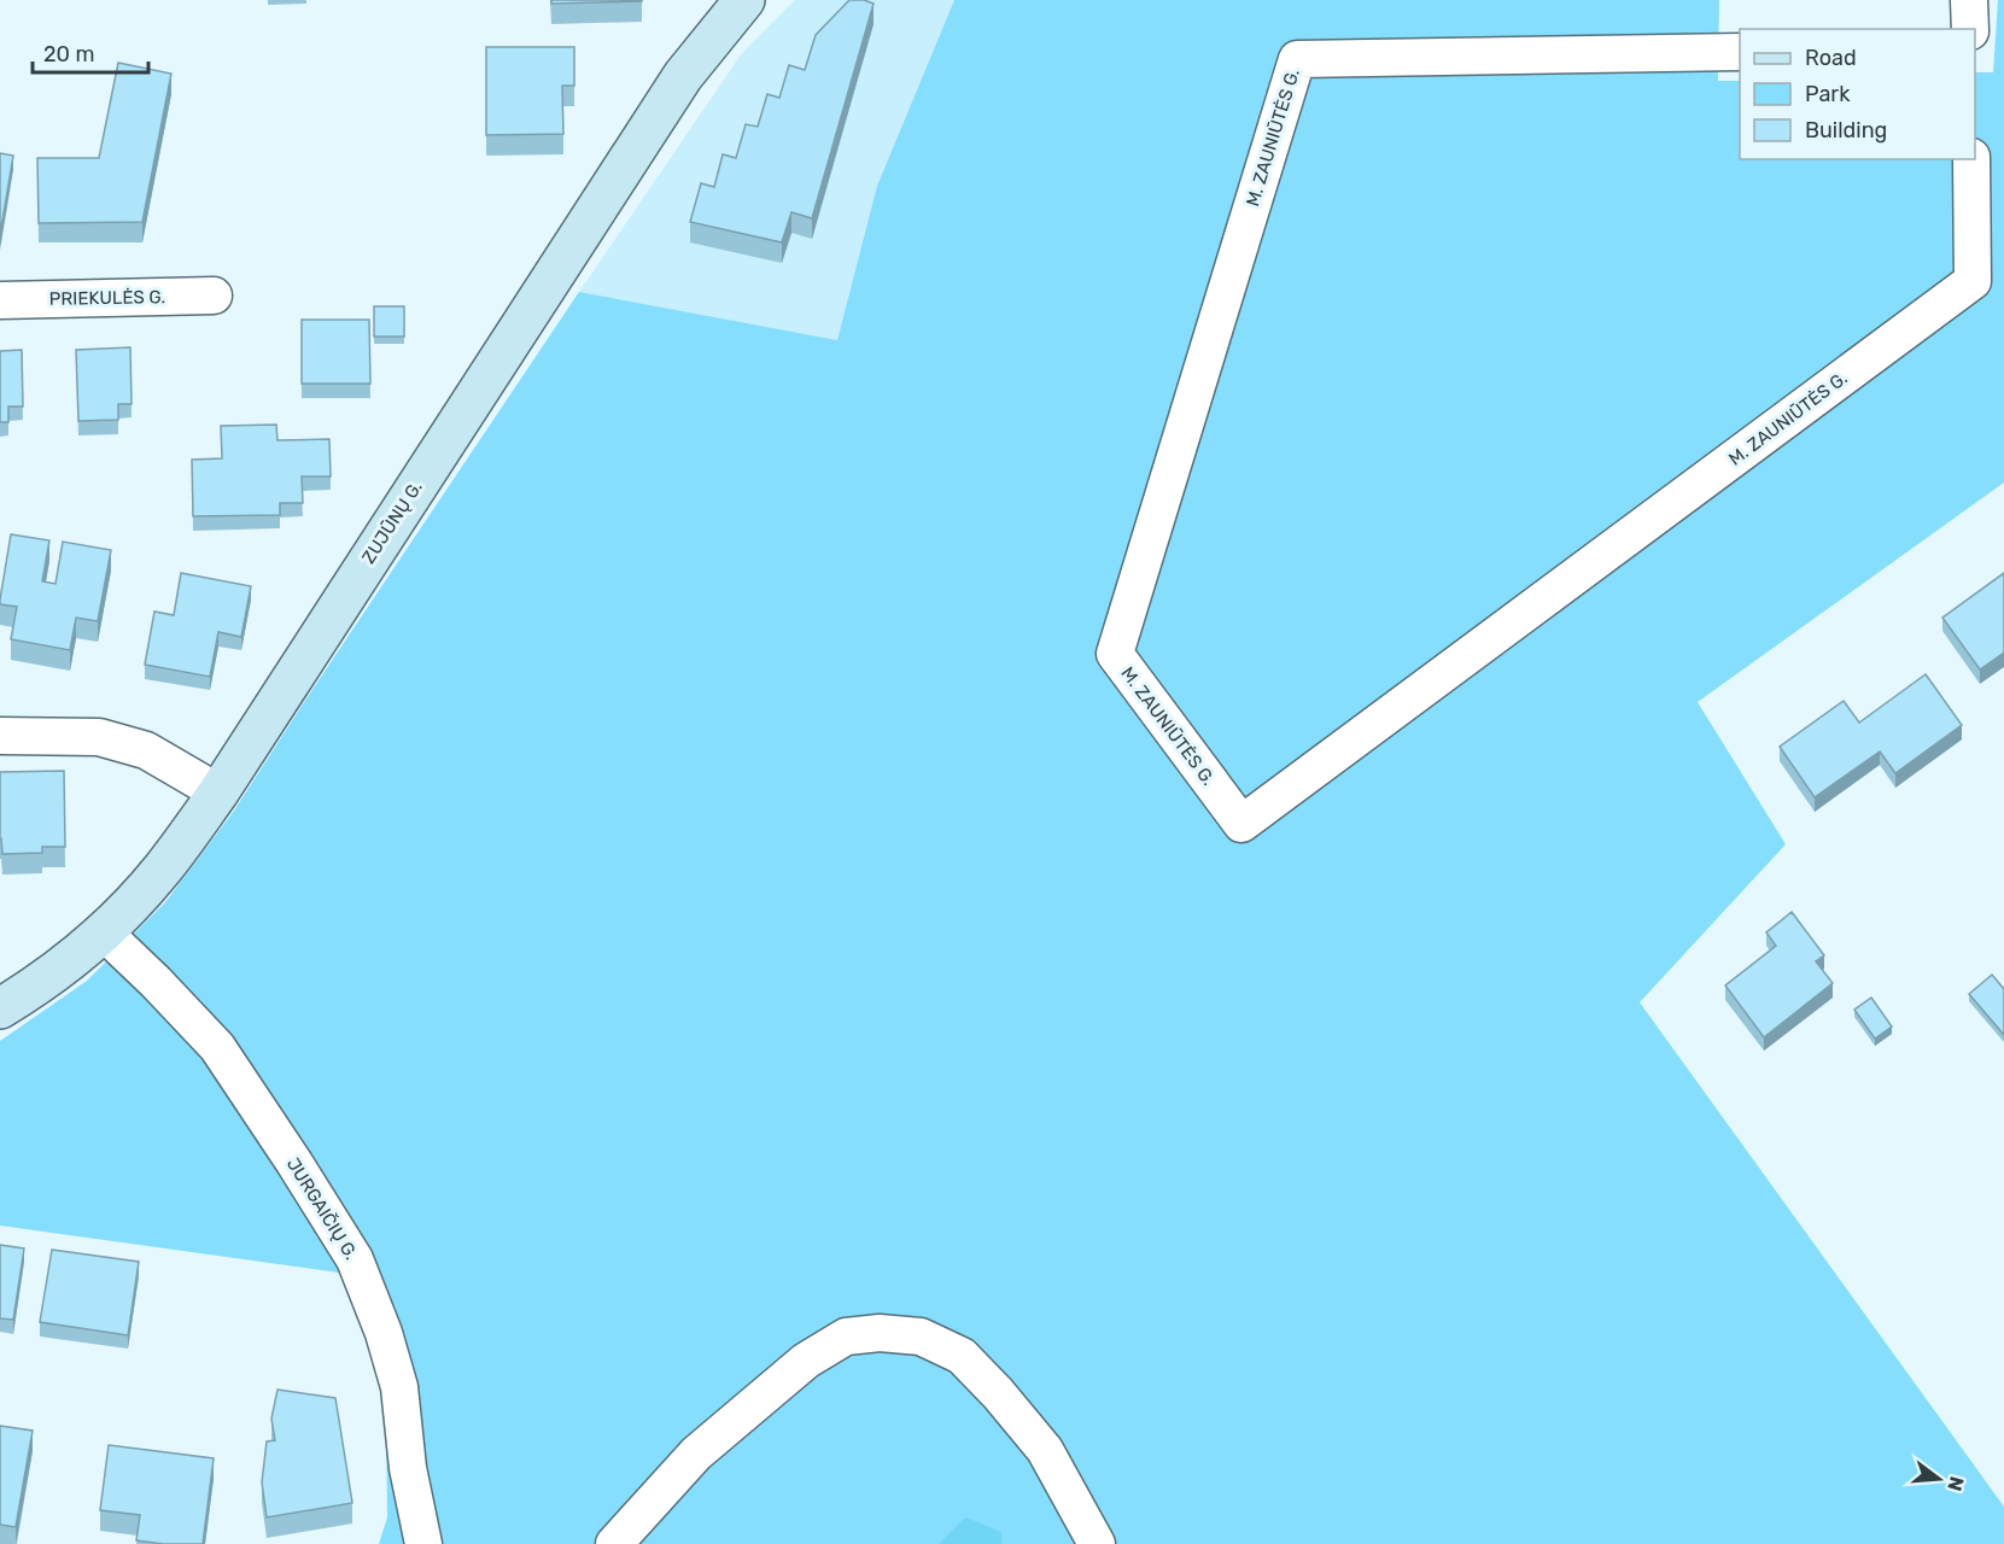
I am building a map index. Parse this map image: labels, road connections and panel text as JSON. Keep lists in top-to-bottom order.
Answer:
{
  "streets": {
    "main road": ["ZUJŪNŲ G."],
    "street": ["M. ZAUNIŪTĖS G.", "PRIEKULĖS G.", "JURGAIČIŲ G."]
  },
  "crossings": [
    ["ZUJŪNŲ G.", "JURGAIČIŲ G."]
  ],
  "legend": ["Road", "Park", "Building"],
  "scale_bar": "20 m",
  "north": "right"
}
